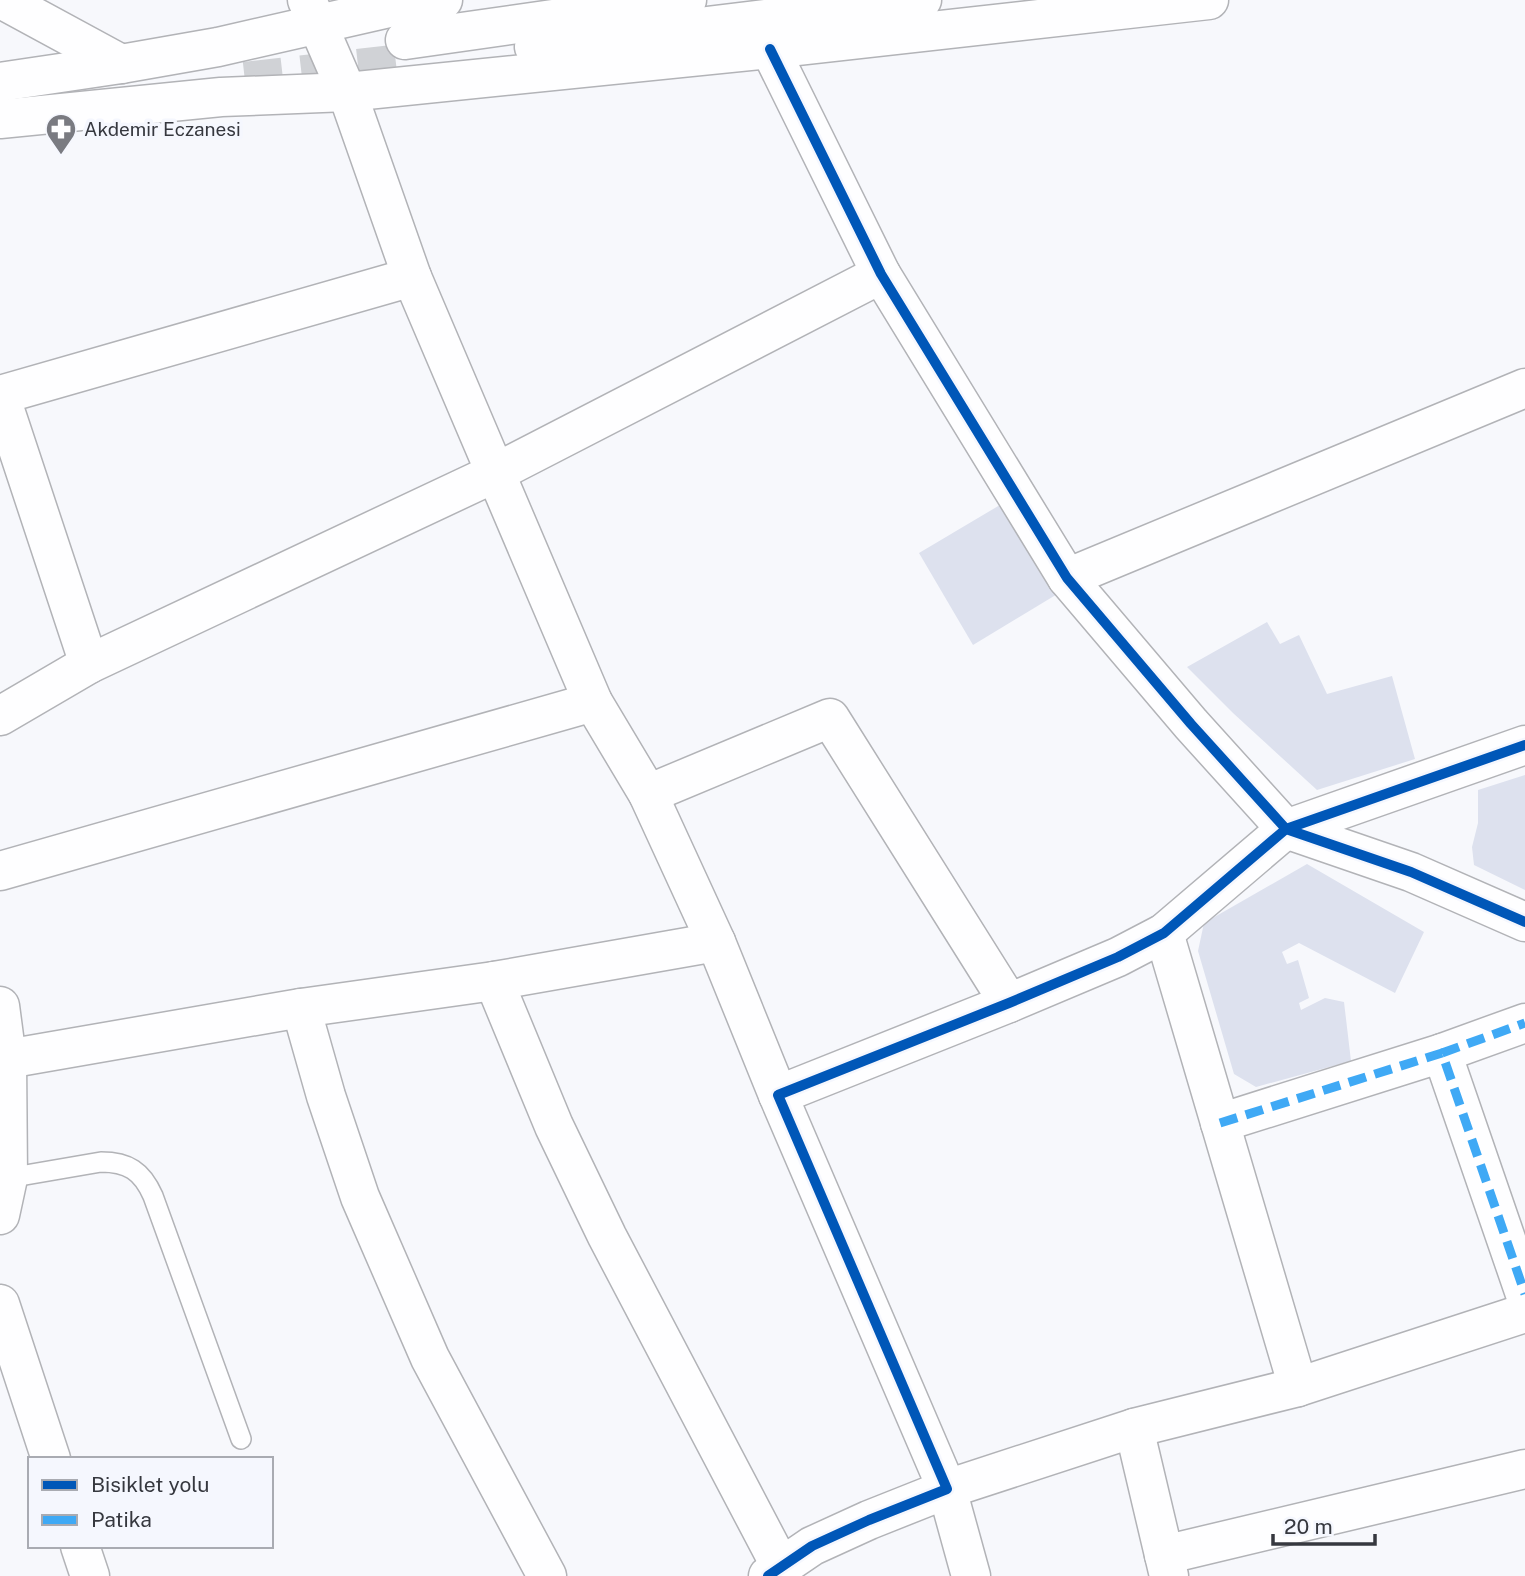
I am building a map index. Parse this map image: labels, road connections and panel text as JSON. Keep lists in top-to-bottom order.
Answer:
{
  "places": {
    "pharmacy": ["Akdemir Eczanesi"]
  },
  "legend": ["Bisiklet yolu", "Patika"],
  "scale_bar": "20 m"
}
